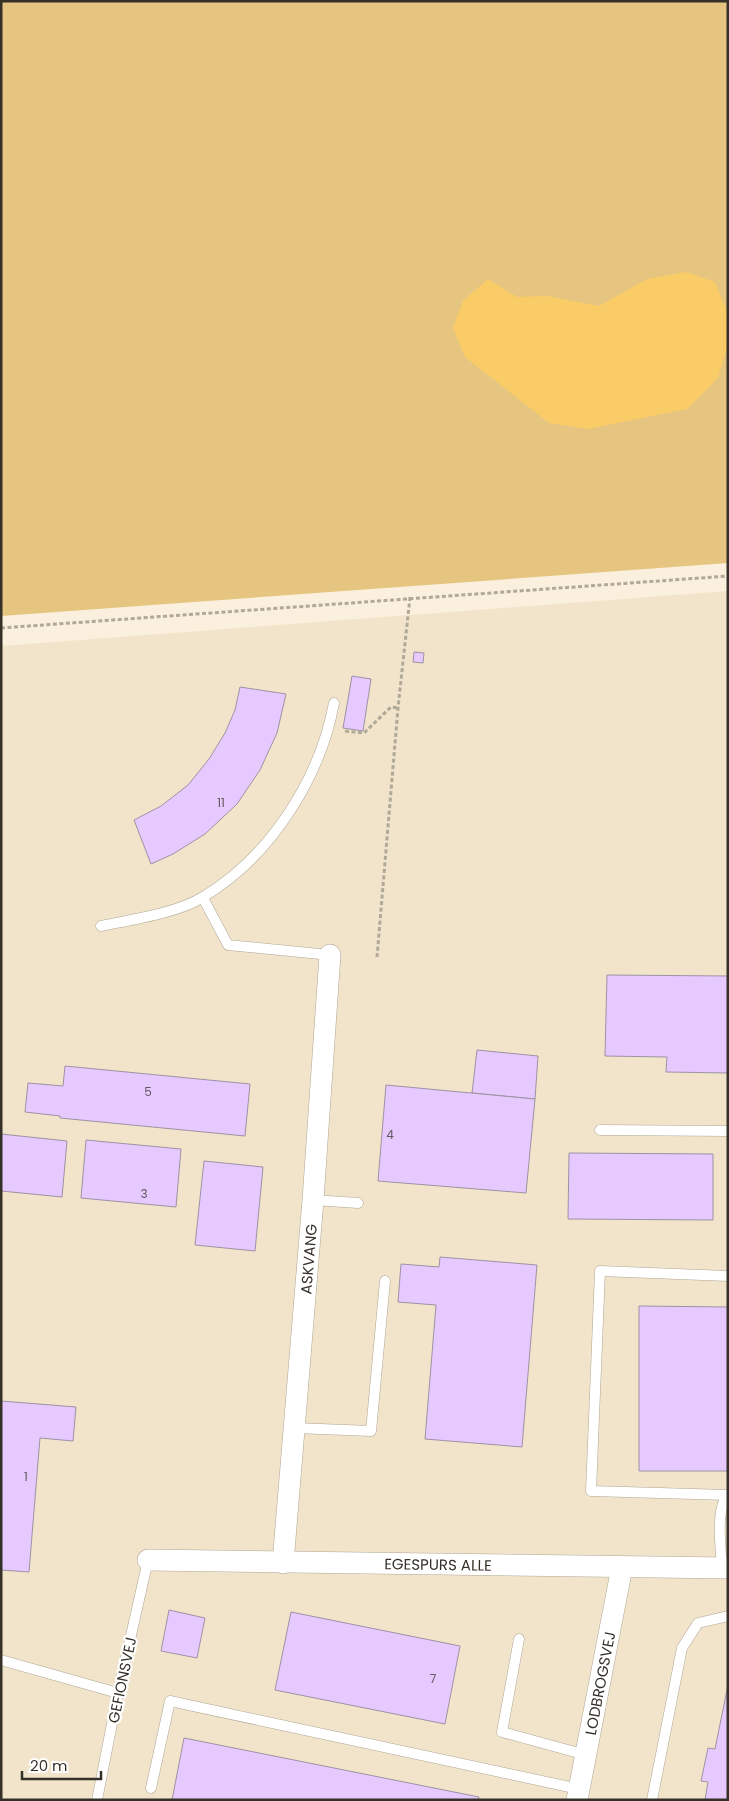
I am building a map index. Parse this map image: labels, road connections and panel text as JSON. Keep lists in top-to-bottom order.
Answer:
{
  "streets": {
    "street": ["ASKVANG", "EGESPURS ALLE", "LODBROGSVEJ"],
    "lane": ["GEFIONSVEJ"]
  },
  "crossings": [
    ["ASKVANG", "EGESPURS ALLE"],
    ["EGESPURS ALLE", "GEFIONSVEJ"],
    ["EGESPURS ALLE", "LODBROGSVEJ"]
  ],
  "house_numbers": [
    "11",
    "5",
    "4",
    "3",
    "1",
    "7"
  ],
  "scale_bar": "20 m"
}
